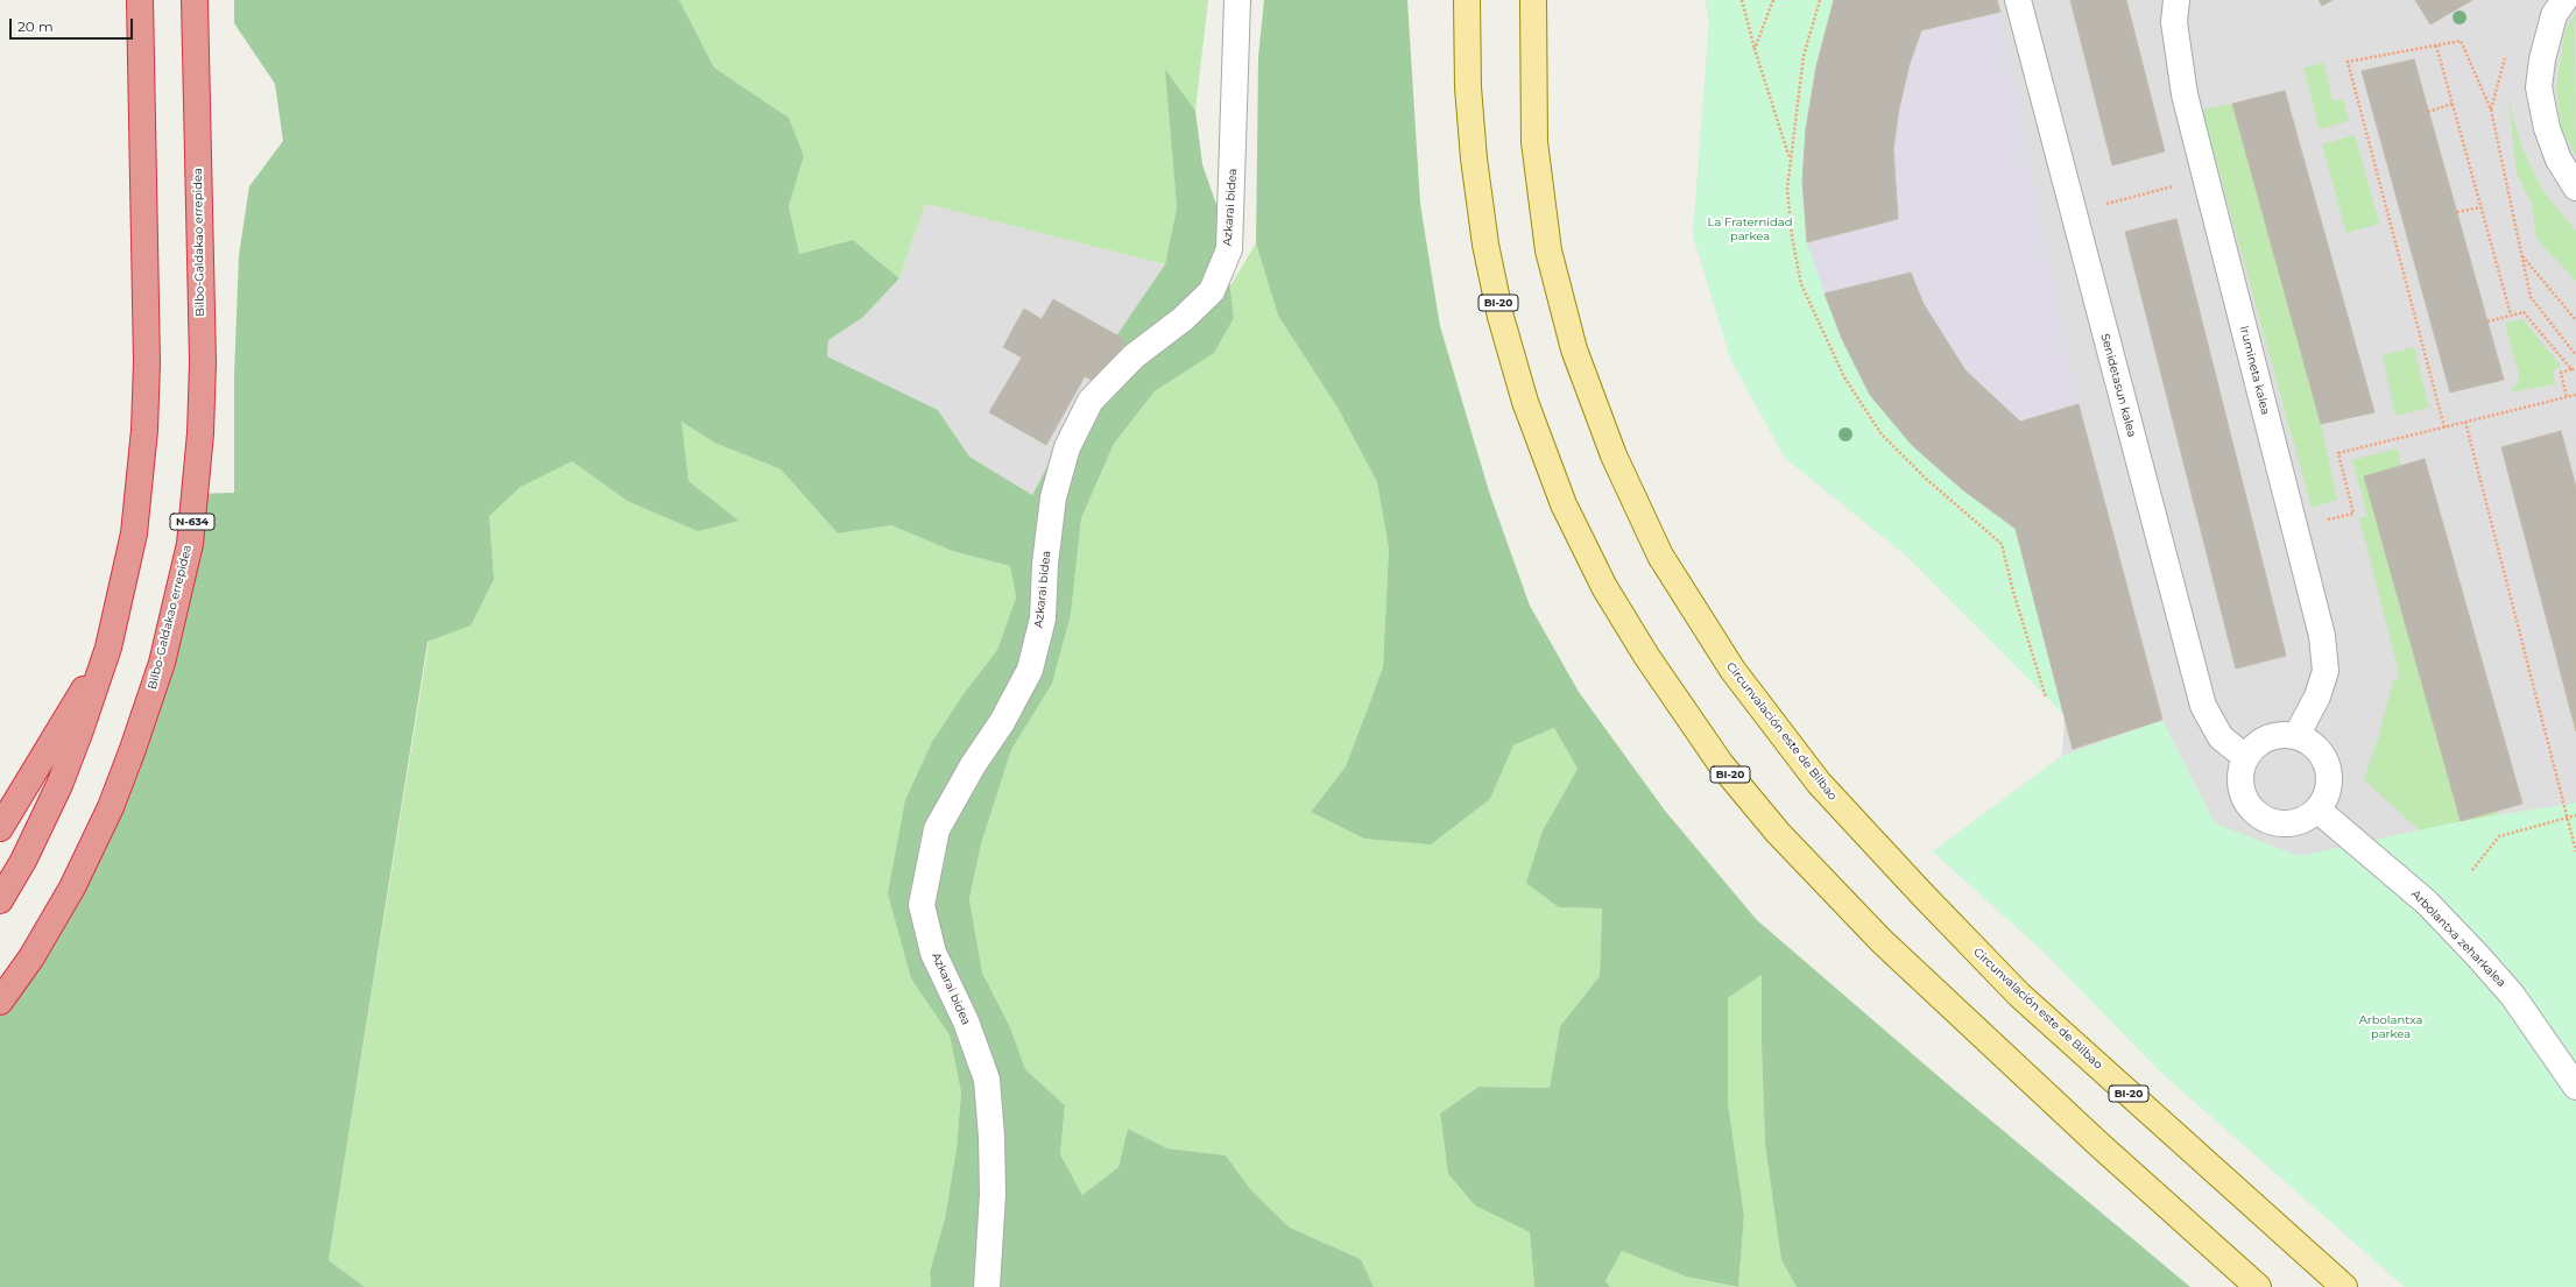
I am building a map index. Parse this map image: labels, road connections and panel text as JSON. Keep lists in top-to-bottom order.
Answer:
{
  "streets": {
    "highway": ["Bilbo-Galdakao errepidea", "N-634"],
    "main road": ["BI-20", "Circunvalación este de Bilbao"],
    "street": [
      "Azkarai bidea",
      "Irumineta kalea",
      "Senidetasun kalea",
      "Arbolantxa zeharkalea"
    ]
  },
  "crossings": [
    ["Irumineta kalea", "Senidetasun kalea"],
    ["Irumineta kalea", "Arbolantxa zeharkalea"],
    ["Senidetasun kalea", "Arbolantxa zeharkalea"]
  ],
  "parks": ["La Fraternidad parkea", "Arbolantxa parkea"],
  "scale_bar": "20 m"
}
